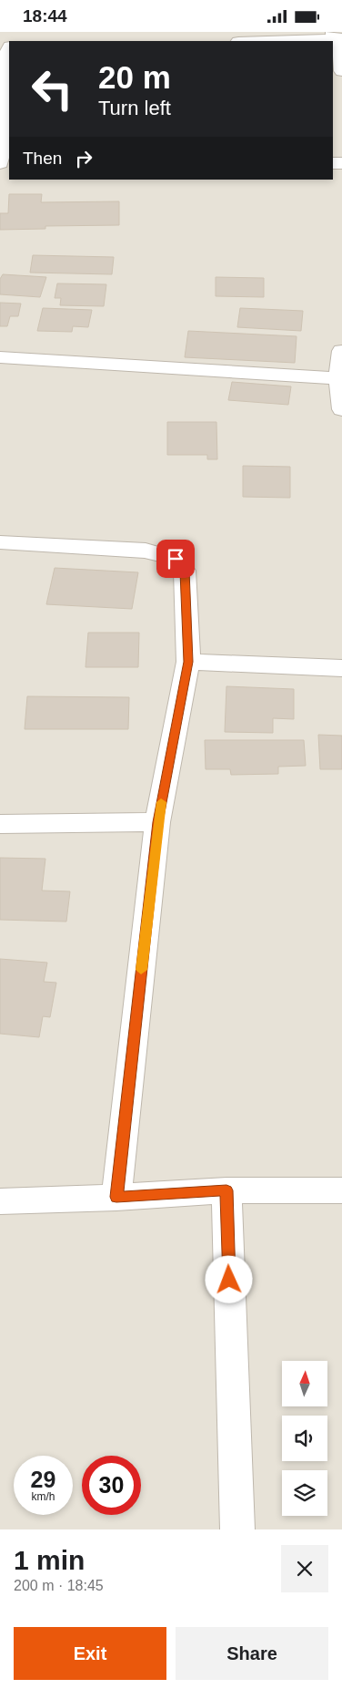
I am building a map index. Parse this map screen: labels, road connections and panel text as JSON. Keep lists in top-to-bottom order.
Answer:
{
  "north": "top",
  "page": {
    "status": "18:44",
    "turn": ["20 m", "Turn left"],
    "then": "Then",
    "speed": "29 km/h",
    "limit": "30",
    "heading": ["1 min", "200 m · 18:45"],
    "buttons": ["Exit", "Share"]
  }
}
